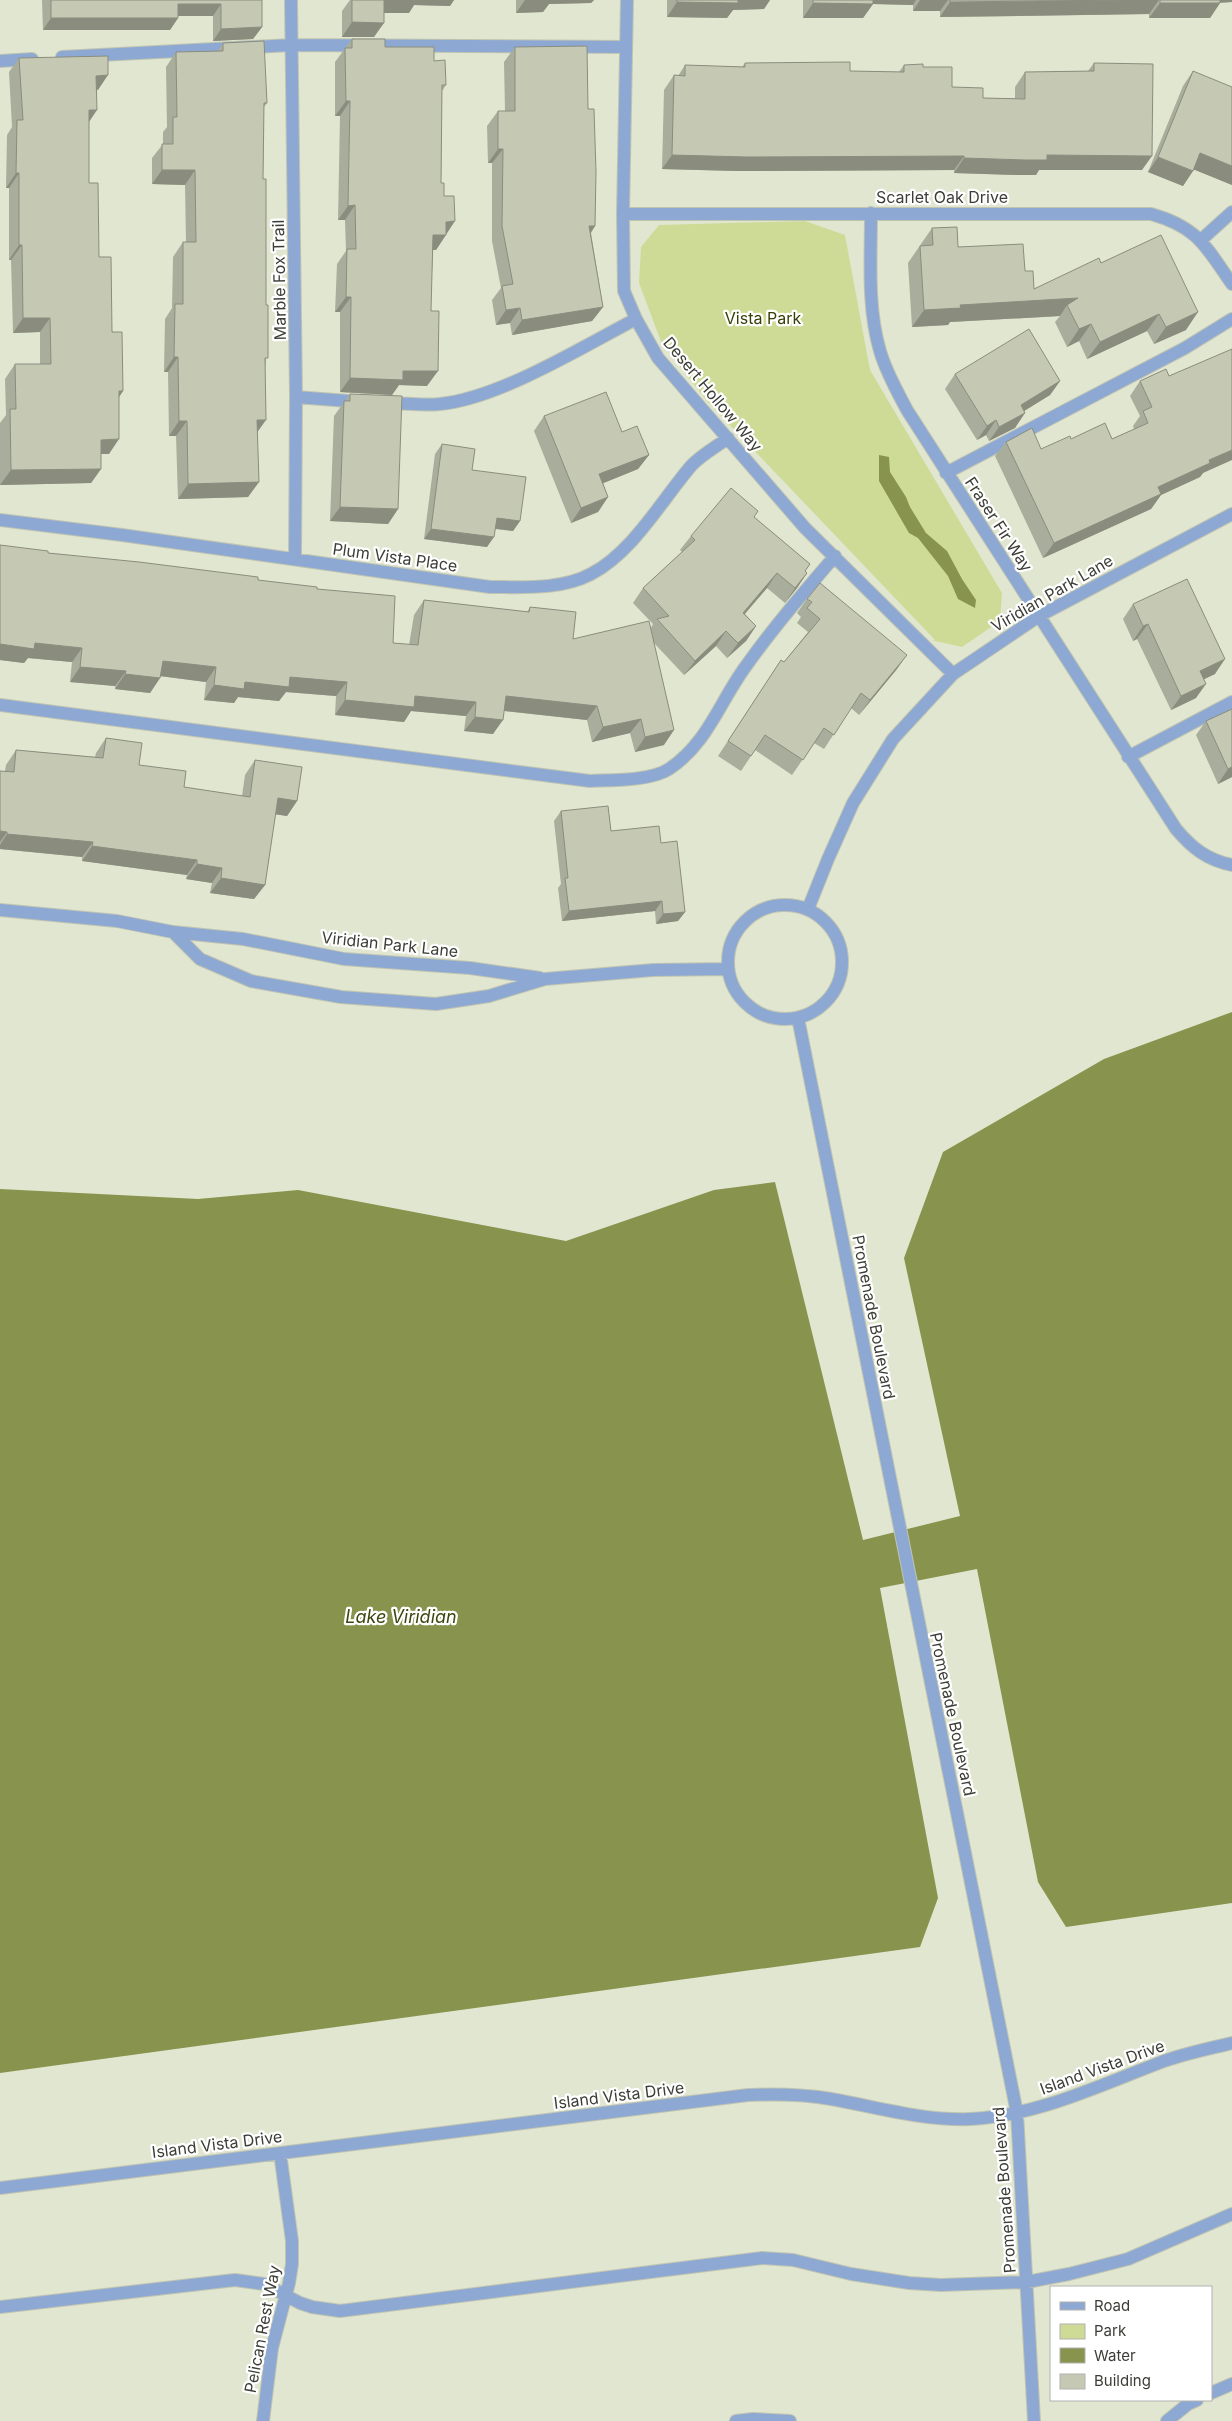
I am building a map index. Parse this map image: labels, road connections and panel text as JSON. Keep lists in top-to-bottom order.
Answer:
{
  "streets": {
    "street": [
      "Scarlet Oak Drive",
      "Marble Fox Trail",
      "Desert Hollow Way",
      "Fraser Fir Way",
      "Plum Vista Place",
      "Viridian Park Lane",
      "Promenade Boulevard",
      "Island Vista Drive",
      "Pelican Rest Way"
    ]
  },
  "crossings": [
    ["Scarlet Oak Drive", "Desert Hollow Way"],
    ["Scarlet Oak Drive", "Fraser Fir Way"],
    ["Marble Fox Trail", "Plum Vista Place"],
    ["Desert Hollow Way", "Plum Vista Place"],
    ["Desert Hollow Way", "Viridian Park Lane"],
    ["Fraser Fir Way", "Viridian Park Lane"],
    ["Viridian Park Lane", "Promenade Boulevard"],
    ["Promenade Boulevard", "Island Vista Drive"],
    ["Island Vista Drive", "Pelican Rest Way"]
  ],
  "water": ["Lake Viridian"],
  "parks": ["Vista Park"],
  "legend": [
    "Road",
    "Park",
    "Water",
    "Building"
  ]
}
